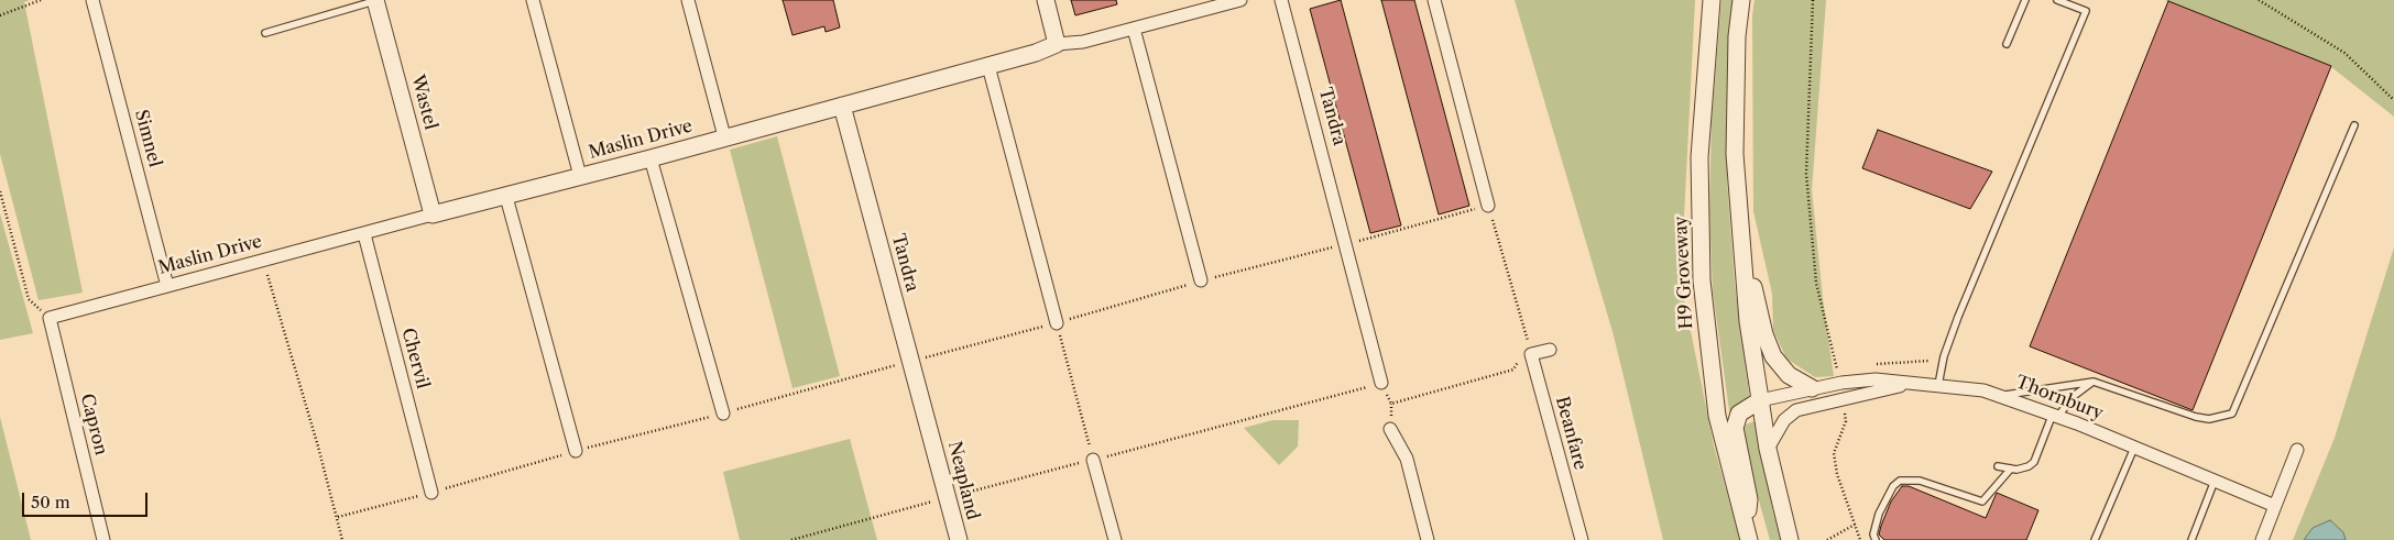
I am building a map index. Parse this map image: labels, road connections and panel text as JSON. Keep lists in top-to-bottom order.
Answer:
{
  "streets": {
    "street": [
      "Wastel",
      "Tandra",
      "Simnel",
      "Maslin Drive",
      "H9 Groveway",
      "Chervil",
      "Thornbury",
      "Capron",
      "Beanfare",
      "Neapland"
    ]
  },
  "crossings": [
    ["Wastel", "Maslin Drive"],
    ["Tandra", "Maslin Drive"],
    ["Tandra", "Neapland"],
    ["Simnel", "Maslin Drive"],
    ["Maslin Drive", "Chervil"],
    ["Maslin Drive", "Capron"]
  ],
  "scale_bar": "50 m"
}
